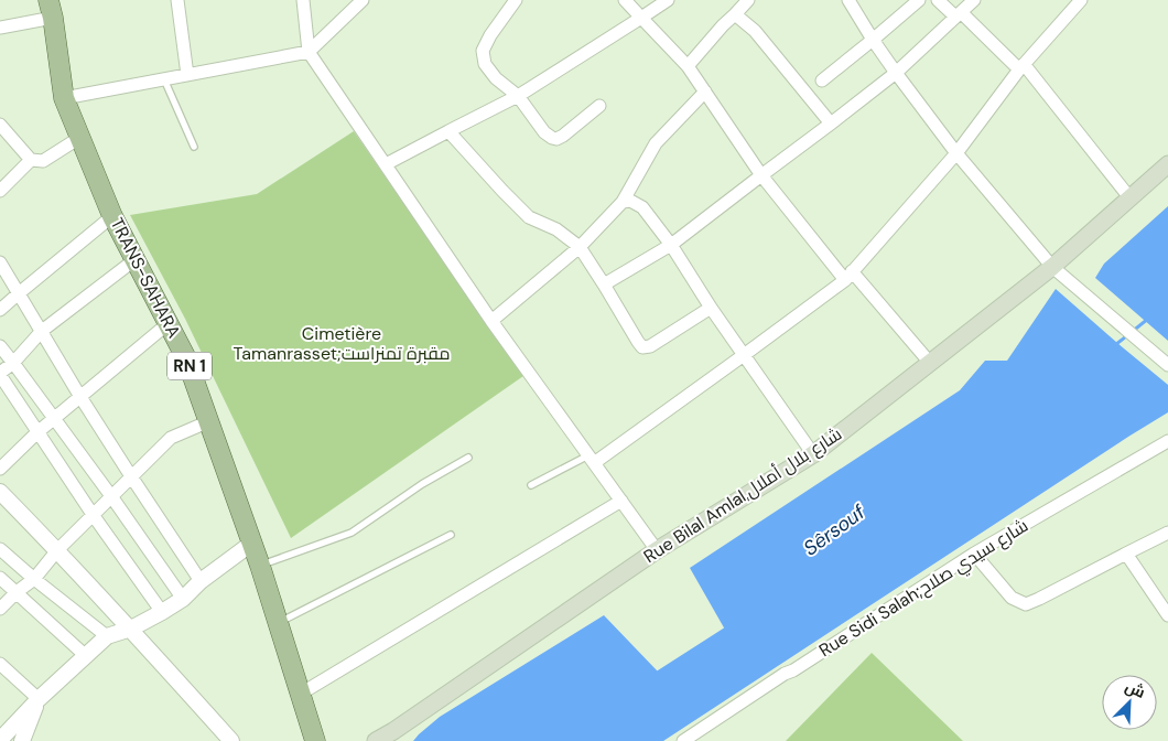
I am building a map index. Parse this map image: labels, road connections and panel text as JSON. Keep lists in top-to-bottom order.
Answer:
{
  "streets": {
    "main road": ["TRANS-SAHARA", "RN 1", "Rue Bilal Amlal,شارع بلال أملال"],
    "street": ["Rue Sidi Salah;شارع سيدي صلاح"]
  },
  "water": ["Sêrsouf"],
  "parks": ["Cimetière Tamanrasset;مقبرة تمنراست"],
  "north": "top right"
}
